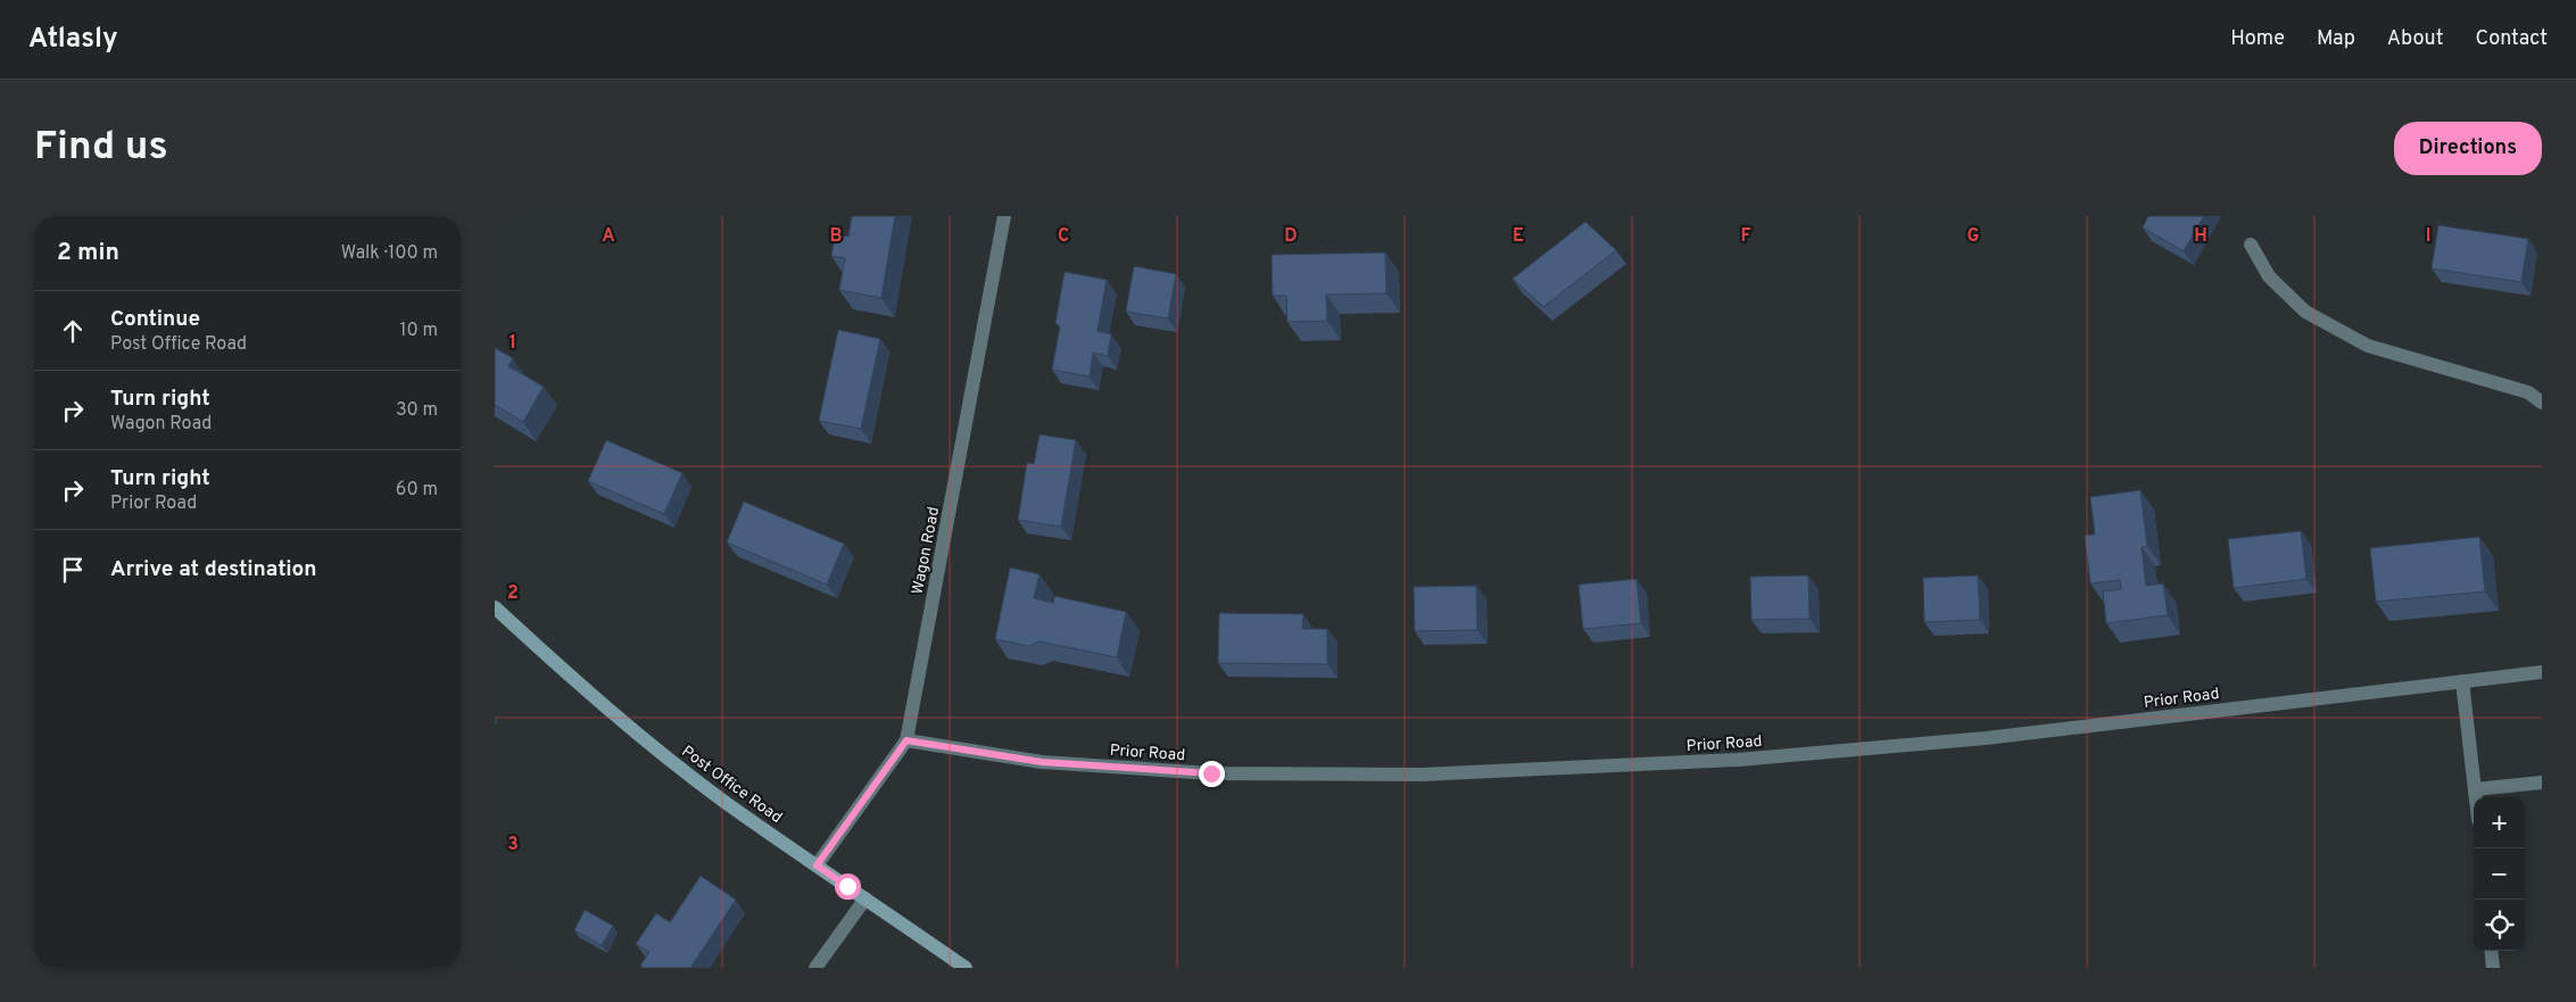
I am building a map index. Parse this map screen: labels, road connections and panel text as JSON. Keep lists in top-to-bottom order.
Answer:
{
  "streets": {
    "street": ["Wagon Road", "Prior Road", "Post Office Road"]
  },
  "crossings": [
    ["Wagon Road", "Prior Road"],
    ["Wagon Road", "Post Office Road"]
  ],
  "page": {
    "header": "Atlasly",
    "nav": [
      "Home",
      "Map",
      "About",
      "Contact"
    ],
    "buttons": "Directions",
    "title": "Find us",
    "heading": ["2 min", "Walk · 100 m"],
    "list": [
      ["Continue", "Post Office Road", "10 m"],
      ["Turn right", "Wagon Road", "30 m"],
      ["Turn right", "Prior Road", "60 m"],
      "Arrive at destination"
    ],
    "map_buttons": ["+", "−"]
  },
  "grid": {
    "columns": [
      "A",
      "B",
      "C",
      "D",
      "E",
      "F",
      "G",
      "H",
      "I"
    ],
    "rows": ["1", "2", "3"]
  }
}
